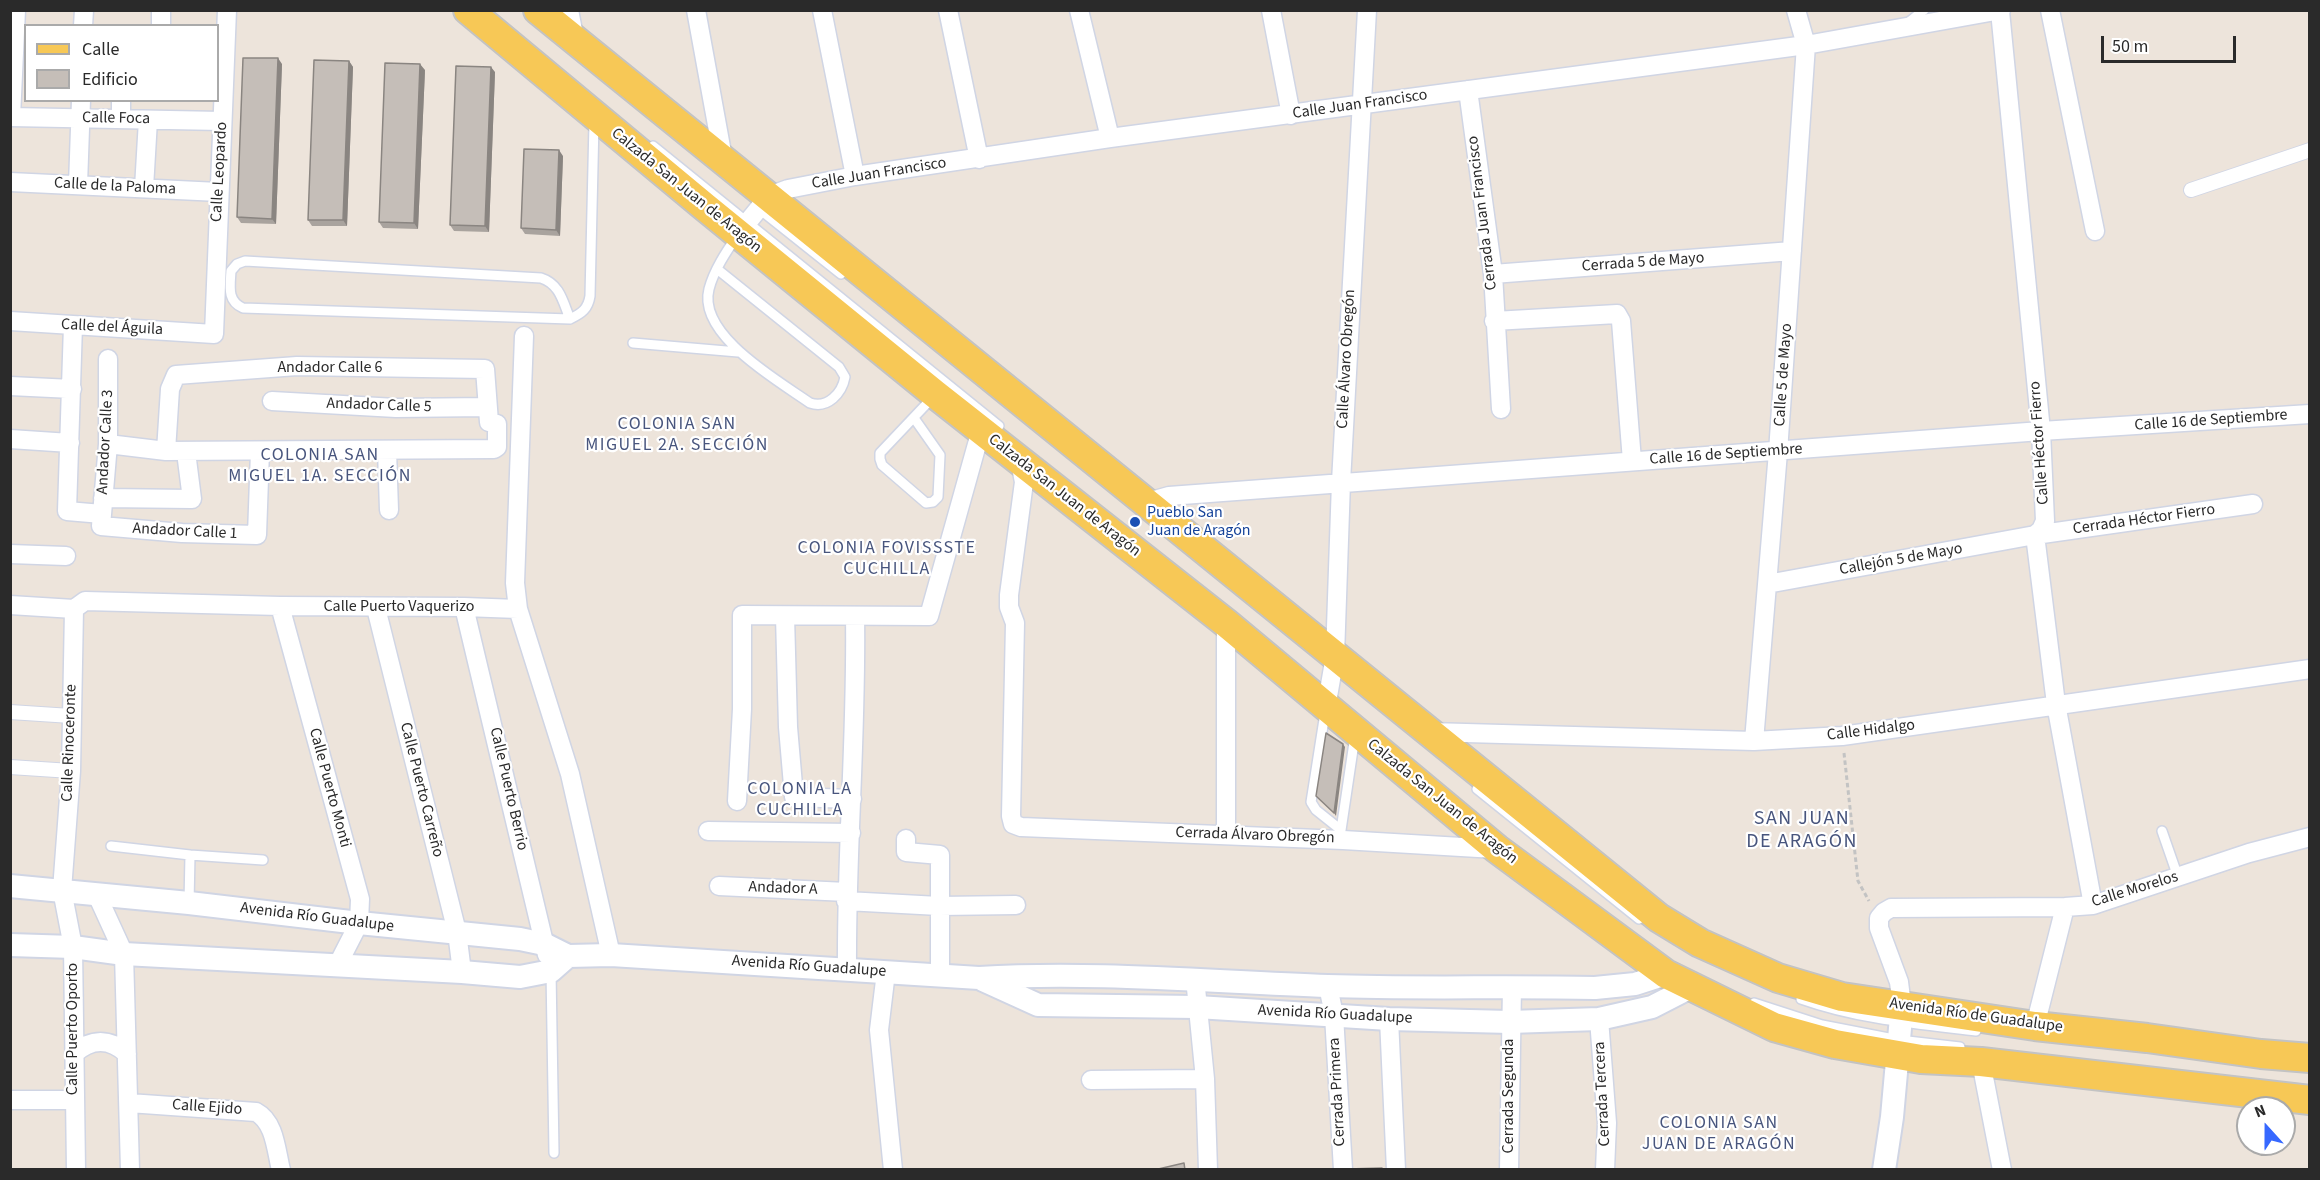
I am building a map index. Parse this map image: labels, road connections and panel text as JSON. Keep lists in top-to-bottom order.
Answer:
{
  "streets": {
    "main road": ["Calzada San Juan de Aragón", "Avenida Río de Guadalupe"],
    "street": [
      "Calle Juan Francisco",
      "Calle Foca",
      "Calle Leopardo",
      "Calle de la Paloma",
      "Cerrada Juan Francisco",
      "Cerrada 5 de Mayo",
      "Calle del Águila",
      "Calle Álvaro Obregón",
      "Andador Calle 6",
      "Calle 5 de Mayo",
      "Andador Calle 5",
      "Calle 16 de Septiembre",
      "Andador Calle 3",
      "Calle Héctor Fierro",
      "Cerrada Héctor Fierro",
      "Andador Calle 1",
      "Callejón 5 de Mayo",
      "Calle Puerto Vaquerizo",
      "Calle Hidalgo",
      "Calle Rinoceronte",
      "Calle Puerto Monti",
      "Calle Puerto Berrio",
      "Calle Puerto Carreño",
      "Cerrada Álvaro Obregón",
      "Andador A",
      "Calle Morelos",
      "Avenida Río Guadalupe",
      "Calle Puerto Oporto",
      "Cerrada Primera",
      "Cerrada Tercera",
      "Cerrada Segunda",
      "Calle Ejido"
    ]
  },
  "crossings": [
    ["Calle Juan Francisco", "Calzada San Juan de Aragón"],
    ["Calle Juan Francisco", "Cerrada Juan Francisco"],
    ["Calle Juan Francisco", "Calle Álvaro Obregón"],
    ["Calle Juan Francisco", "Calle 5 de Mayo"],
    ["Calle Juan Francisco", "Calle Héctor Fierro"],
    ["Calle Foca", "Calle Leopardo"],
    ["Calle Leopardo", "Calle de la Paloma"],
    ["Calle Leopardo", "Calle del Águila"],
    ["Calzada San Juan de Aragón", "Calle Álvaro Obregón"],
    ["Calzada San Juan de Aragón", "Calle 16 de Septiembre"],
    ["Calzada San Juan de Aragón", "Calle Hidalgo"],
    ["Calzada San Juan de Aragón", "Cerrada Álvaro Obregón"],
    ["Calzada San Juan de Aragón", "Avenida Río Guadalupe"],
    ["Calzada San Juan de Aragón", "Avenida Río de Guadalupe"],
    ["Cerrada Juan Francisco", "Cerrada 5 de Mayo"],
    ["Cerrada 5 de Mayo", "Calle 5 de Mayo"],
    ["Calle Álvaro Obregón", "Calle 16 de Septiembre"],
    ["Andador Calle 6", "Andador Calle 5"],
    ["Calle 5 de Mayo", "Calle 16 de Septiembre"],
    ["Calle 5 de Mayo", "Callejón 5 de Mayo"],
    ["Calle 5 de Mayo", "Calle Hidalgo"],
    ["Calle 16 de Septiembre", "Calle Héctor Fierro"],
    ["Andador Calle 3", "Andador Calle 1"],
    ["Calle Héctor Fierro", "Cerrada Héctor Fierro"],
    ["Calle Héctor Fierro", "Callejón 5 de Mayo"],
    ["Calle Héctor Fierro", "Calle Hidalgo"],
    ["Calle Héctor Fierro", "Calle Morelos"],
    ["Cerrada Héctor Fierro", "Callejón 5 de Mayo"],
    ["Calle Puerto Vaquerizo", "Calle Rinoceronte"],
    ["Calle Puerto Vaquerizo", "Calle Puerto Monti"],
    ["Calle Puerto Vaquerizo", "Calle Puerto Berrio"],
    ["Calle Puerto Vaquerizo", "Calle Puerto Carreño"],
    ["Calle Rinoceronte", "Avenida Río Guadalupe"],
    ["Calle Rinoceronte", "Calle Puerto Oporto"],
    ["Calle Puerto Monti", "Avenida Río Guadalupe"],
    ["Calle Puerto Berrio", "Avenida Río Guadalupe"],
    ["Calle Puerto Carreño", "Avenida Río Guadalupe"],
    ["Avenida Río Guadalupe", "Avenida Río de Guadalupe"],
    ["Avenida Río Guadalupe", "Calle Puerto Oporto"],
    ["Avenida Río Guadalupe", "Cerrada Primera"],
    ["Avenida Río Guadalupe", "Cerrada Tercera"],
    ["Avenida Río Guadalupe", "Cerrada Segunda"]
  ],
  "districts": [
    "COLONIA SAN MIGUEL 2A. SECCIÓN",
    "COLONIA SAN MIGUEL 1A. SECCIÓN",
    "COLONIA FOVISSSTE CUCHILLA",
    "COLONIA LA CUCHILLA",
    "SAN JUAN DE ARAGÓN",
    "COLONIA SAN JUAN DE ARAGÓN"
  ],
  "places": ["Pueblo San Juan de Aragón"],
  "legend": ["Calle", "Edificio"],
  "scale_bar": "50 m",
  "north": "top"
}
